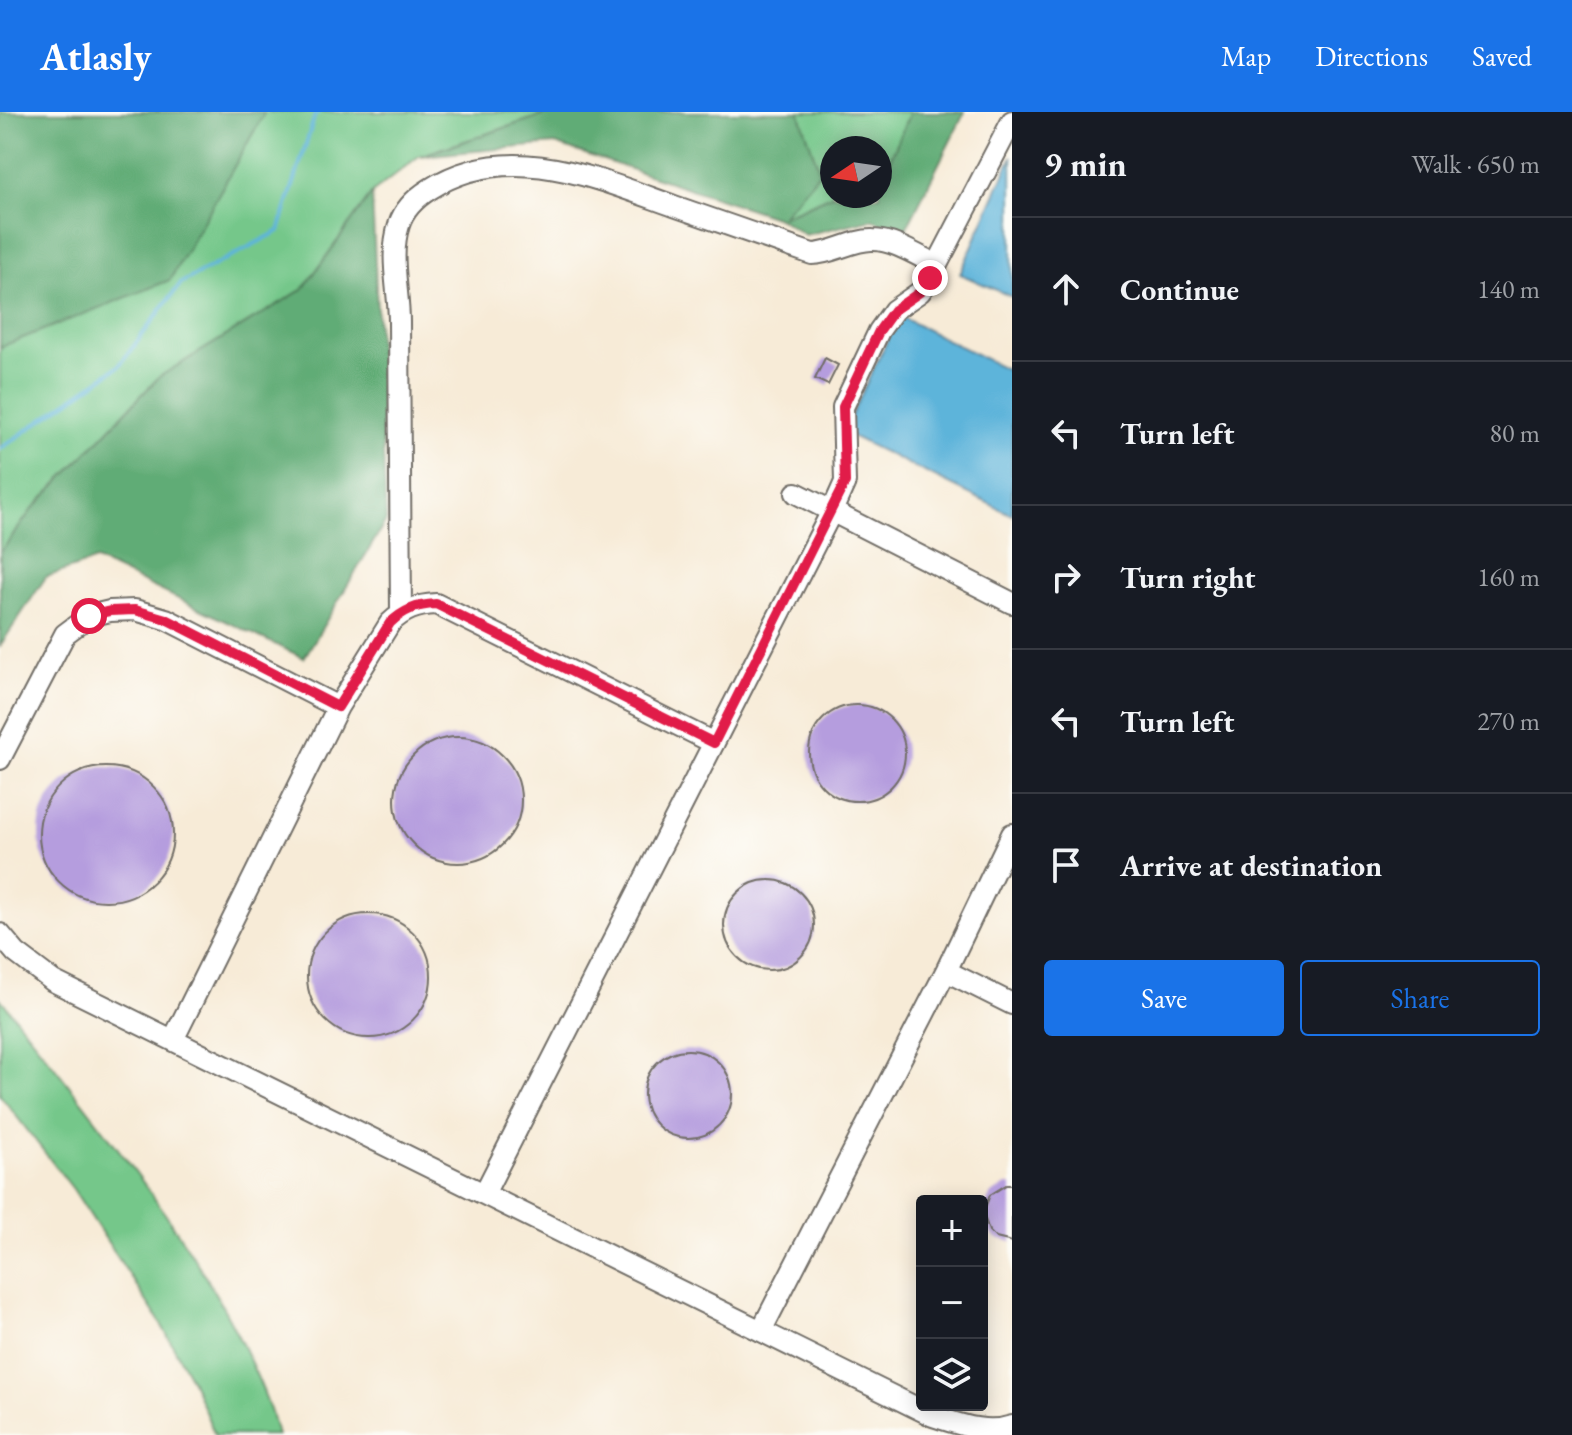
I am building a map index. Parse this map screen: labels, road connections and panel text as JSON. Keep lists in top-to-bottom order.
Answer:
{
  "north": "left",
  "page": {
    "header": "Atlasly",
    "nav": ["Map", "Directions", "Saved"],
    "heading": ["9 min", "Walk · 650 m"],
    "list": [
      ["Continue", "140 m"],
      ["Turn left", "80 m"],
      ["Turn right", "160 m"],
      ["Turn left", "270 m"],
      "Arrive at destination"
    ],
    "buttons": ["Save", "Share"],
    "map_buttons": ["+", "−"]
  }
}
